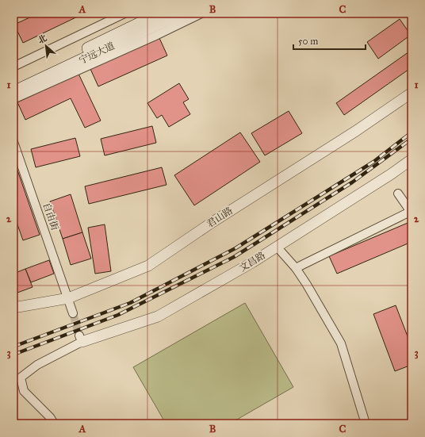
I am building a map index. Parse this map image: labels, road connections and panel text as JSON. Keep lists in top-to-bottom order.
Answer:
{
  "streets": {
    "main road": ["宁远大道"],
    "street": ["自由街", "君山路", "文昌路"]
  },
  "crossings": [
    ["自由街", "君山路"]
  ],
  "scale_bar": "50 m",
  "north": "top left",
  "grid": {
    "columns": ["A", "B", "C"],
    "rows": ["1", "2", "3"]
  }
}
